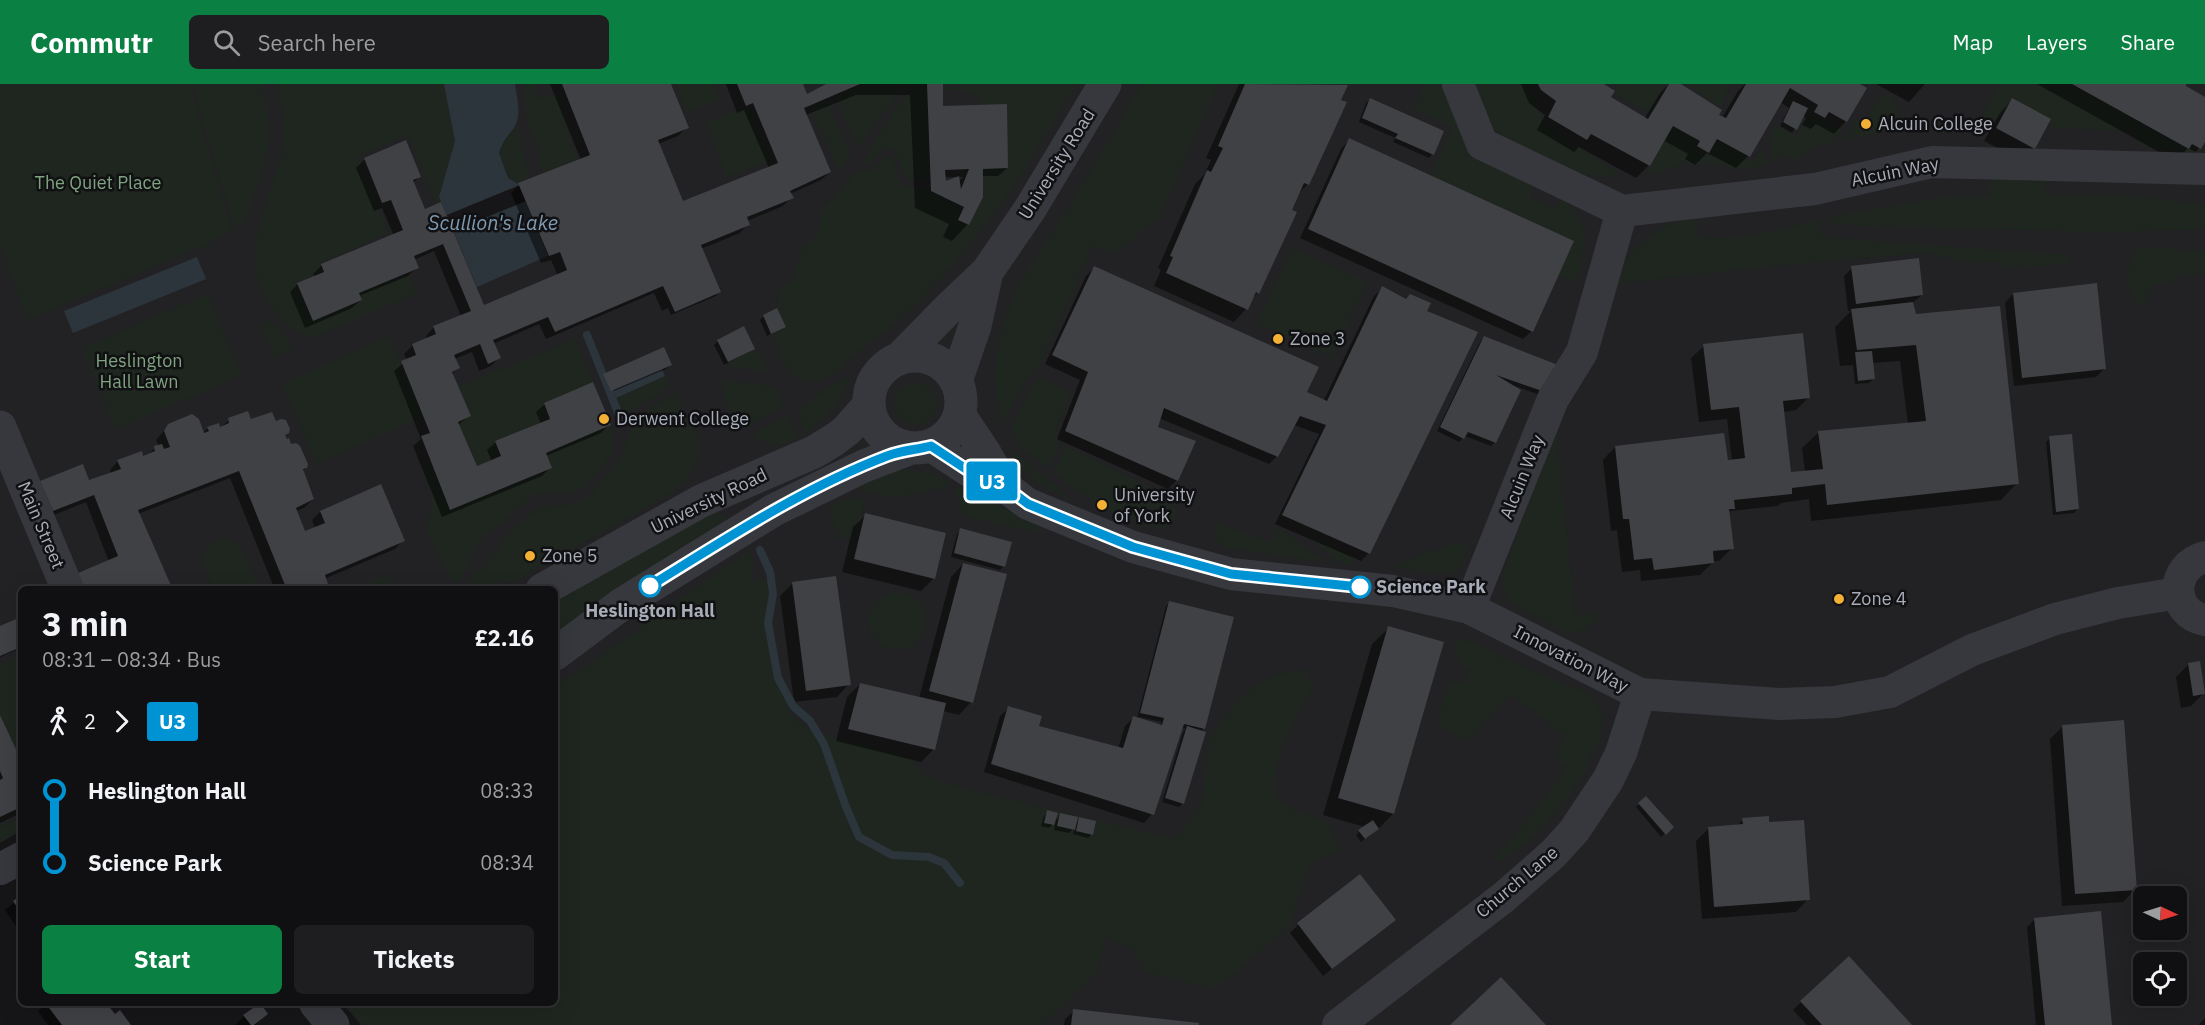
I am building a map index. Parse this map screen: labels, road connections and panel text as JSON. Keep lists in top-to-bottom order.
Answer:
{
  "streets": {
    "street": [
      "University Road",
      "Alcuin Way",
      "Main Street",
      "Innovation Way",
      "Church Lane"
    ]
  },
  "crossings": [
    ["University Road", "Innovation Way"],
    ["Alcuin Way", "Innovation Way"],
    ["Innovation Way", "Church Lane"]
  ],
  "water": ["Scullion's Lake"],
  "parks": ["The Quiet Place", "Heslington Hall Lawn"],
  "places": [
    "Alcuin College",
    "Zone 3",
    "Derwent College",
    "University of York",
    "Zone 5",
    "Heslington Hall",
    "Science Park",
    "Zone 4"
  ],
  "lines": ["bus line U3"],
  "north": "right",
  "page": {
    "header": "Commutr",
    "search": "Search here",
    "nav": ["Map", "Layers", "Share"],
    "on_map": "U3",
    "heading": ["3 min", "08:31 – 08:34 · Bus", "£2.16"],
    "legs": ["2", "U3"],
    "list": [
      {
        "name": "Heslington Hall",
        "value": "08:33"
      },
      {
        "name": "Science Park",
        "value": "08:34"
      }
    ],
    "buttons": ["Start", "Tickets"]
  }
}
